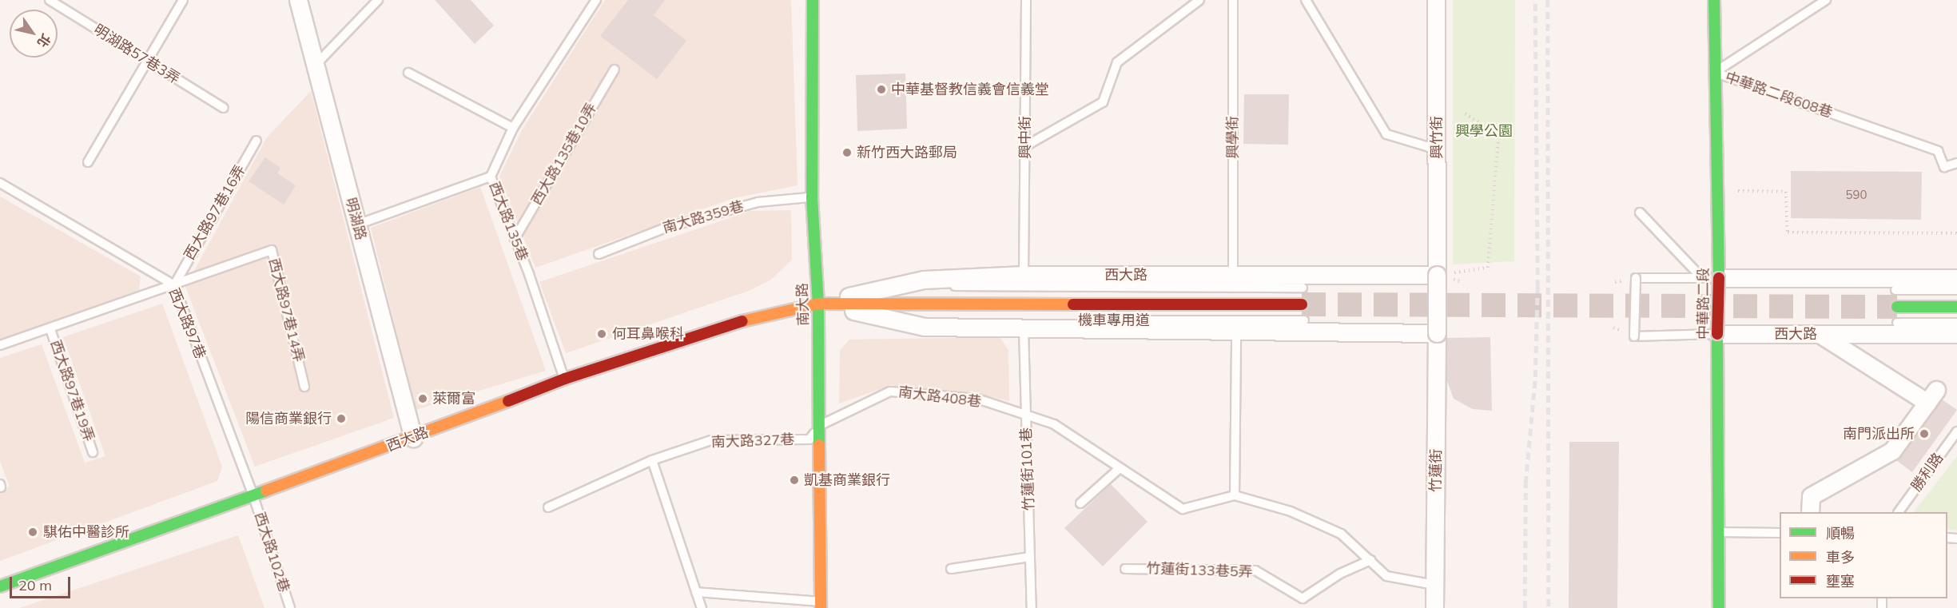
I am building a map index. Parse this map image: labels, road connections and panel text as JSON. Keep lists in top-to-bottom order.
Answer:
{
  "streets": {
    "street": [
      "興竹街",
      "明湖路",
      "西大路",
      "中華路二段",
      "南大路",
      "竹蓮街"
    ],
    "lane": [
      "明湖路57巷3弄",
      "中華路二段608巷",
      "興中街",
      "興學街",
      "西大路135巷10弄",
      "西大路97巷16弄",
      "南大路359巷",
      "西大路135巷",
      "西大路97巷14弄",
      "機車專用道",
      "西大路97巷",
      "西大路97巷19弄",
      "南大路408巷",
      "南大路327巷",
      "竹蓮街101巷",
      "勝利路",
      "西大路102巷",
      "竹蓮街133巷5弄"
    ]
  },
  "crossings": [
    ["興中街", "西大路"],
    ["興學街", "西大路"],
    ["興竹街", "西大路"],
    ["興竹街", "竹蓮街"],
    ["西大路135巷10弄", "西大路135巷"],
    ["西大路97巷16弄", "西大路97巷14弄"],
    ["西大路97巷16弄", "西大路97巷"],
    ["西大路97巷16弄", "西大路97巷19弄"],
    ["南大路359巷", "南大路"],
    ["明湖路", "西大路"],
    ["西大路135巷", "西大路"],
    ["西大路", "中華路二段"],
    ["西大路", "南大路"],
    ["西大路", "機車專用道"],
    ["西大路", "西大路97巷"],
    ["西大路", "竹蓮街101巷"],
    ["西大路", "竹蓮街"],
    ["西大路", "西大路102巷"],
    ["南大路", "南大路408巷"],
    ["南大路", "南大路327巷"],
    ["西大路97巷14弄", "西大路97巷"],
    ["西大路97巷14弄", "西大路97巷19弄"],
    ["西大路97巷", "西大路97巷19弄"],
    ["西大路97巷", "西大路102巷"],
    ["南大路408巷", "南大路327巷"],
    ["南大路408巷", "竹蓮街101巷"]
  ],
  "parks": ["興學公園"],
  "places": [
    "中華基督教信義會信義堂",
    "新竹西大路郵局",
    "何耳鼻喉科",
    "萊爾富",
    "陽信商業銀行",
    "南門派出所",
    "凱基商業銀行",
    "騏佑中醫診所"
  ],
  "house_numbers": ["590"],
  "legend": ["順暢", "車多", "壅塞"],
  "scale_bar": "20 m",
  "north": "bottom right"
}
